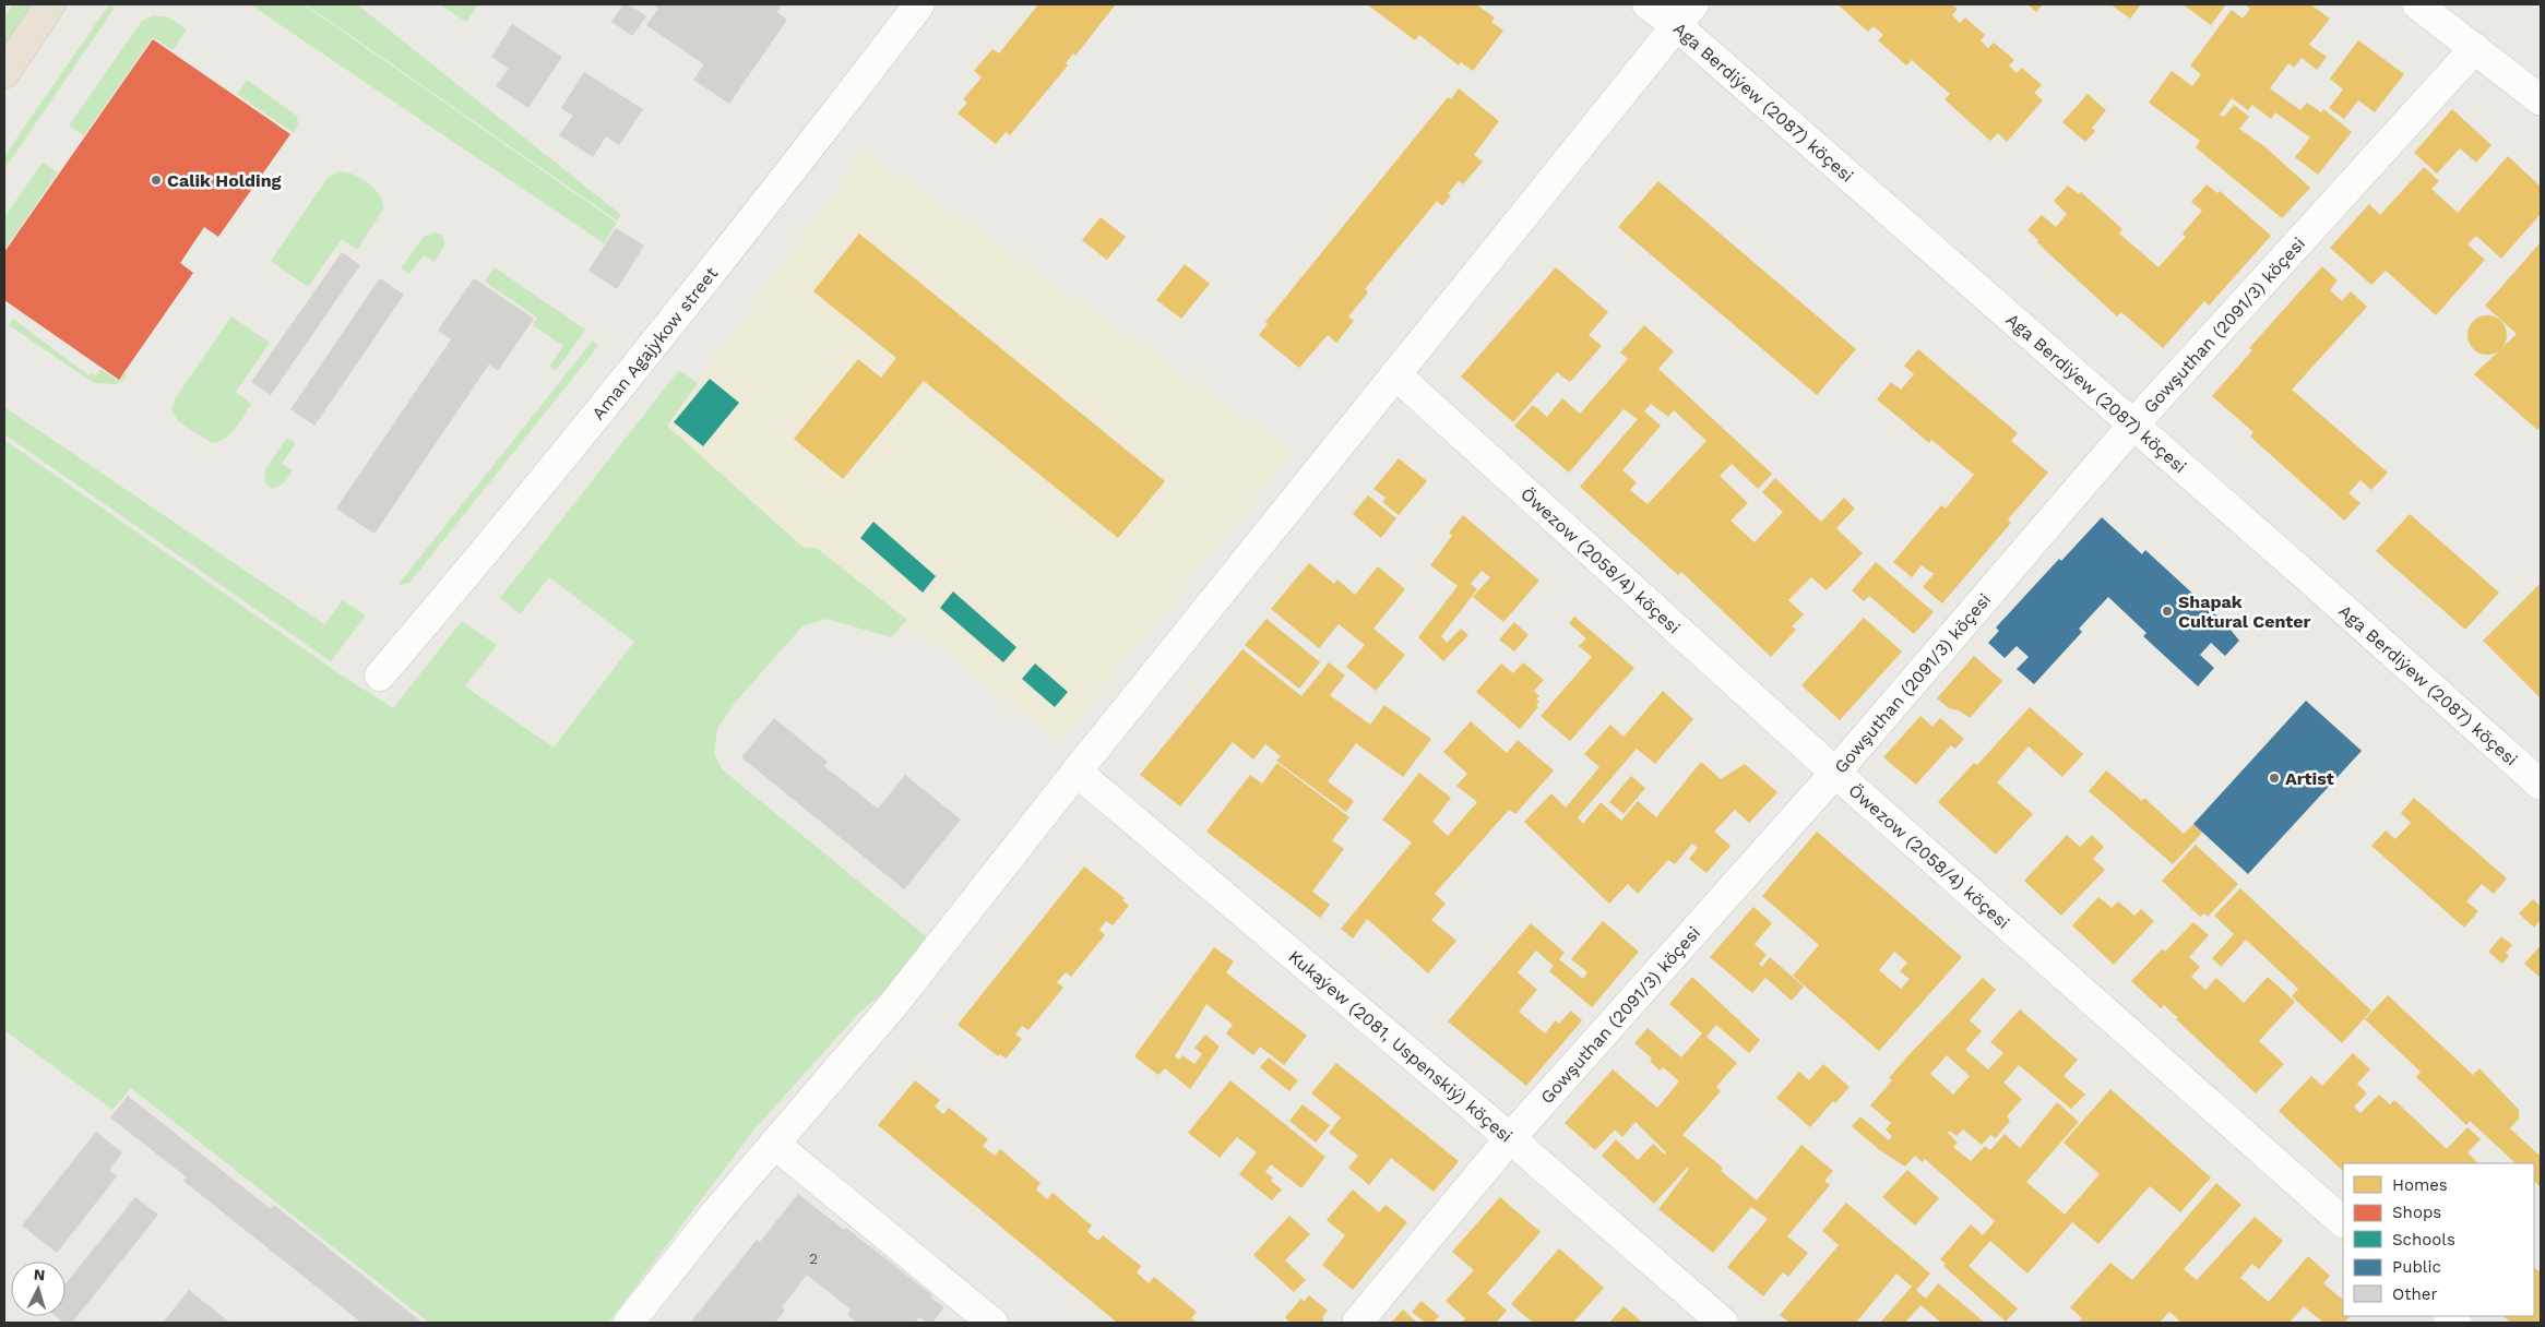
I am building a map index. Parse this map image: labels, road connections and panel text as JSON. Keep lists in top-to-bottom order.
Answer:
{
  "streets": {
    "street": [
      "Aga Berdiýew (2087) köçesi",
      "Gowşuthan (2091/3) köçesi",
      "Aman Agajykow street",
      "Öwezow (2058/4) köçesi",
      "Kukaýew (2081, Uspenskiý) köçesi"
    ]
  },
  "crossings": [
    ["Aga Berdiýew (2087) köçesi", "Gowşuthan (2091/3) köçesi"],
    ["Gowşuthan (2091/3) köçesi", "Öwezow (2058/4) köçesi"],
    ["Gowşuthan (2091/3) köçesi", "Kukaýew (2081, Uspenskiý) köçesi"]
  ],
  "places": ["Calik Holding", "Shapak Cultural Center", "Artist"],
  "house_numbers": ["2"],
  "legend": [
    "Homes",
    "Shops",
    "Schools",
    "Public",
    "Other"
  ],
  "north": "top"
}
